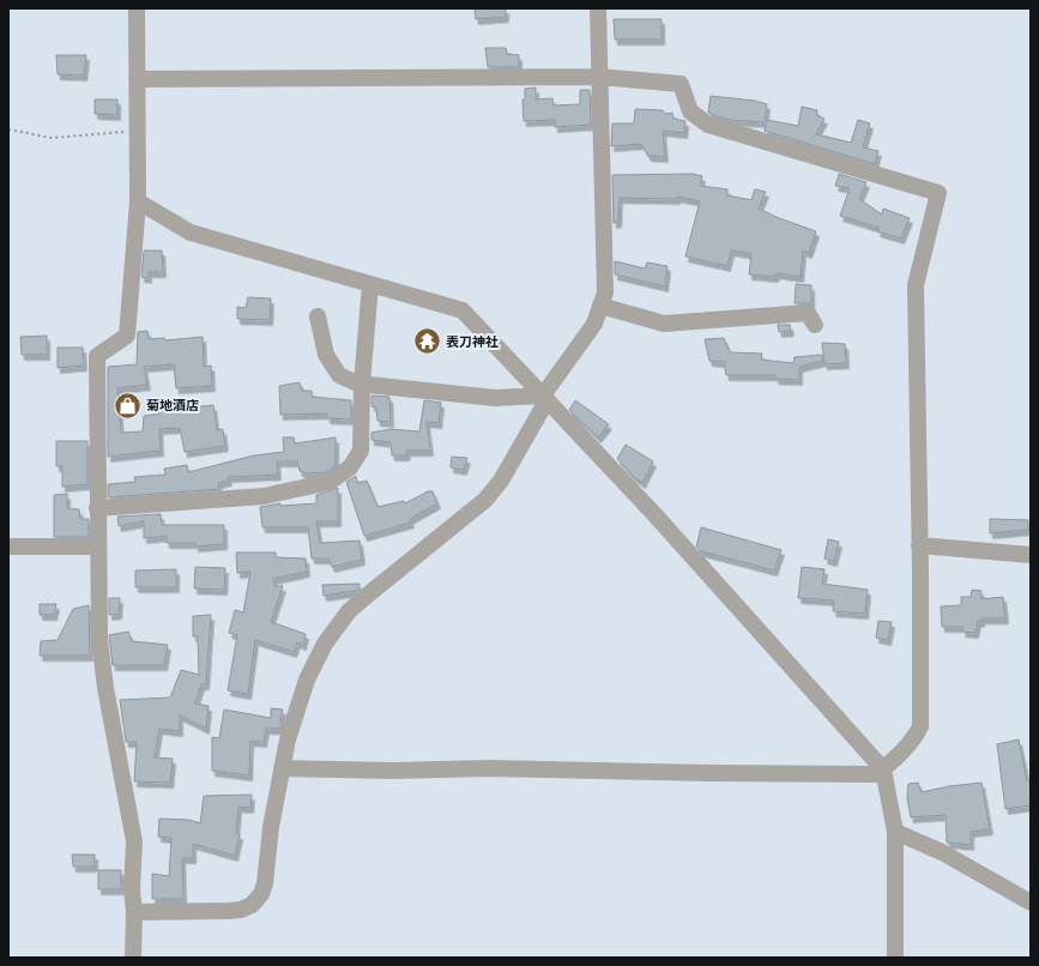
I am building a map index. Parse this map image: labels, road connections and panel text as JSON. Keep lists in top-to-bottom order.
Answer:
{
  "places": {
    "temple": ["表刀神社"],
    "shop": ["菊地酒店"]
  }
}
